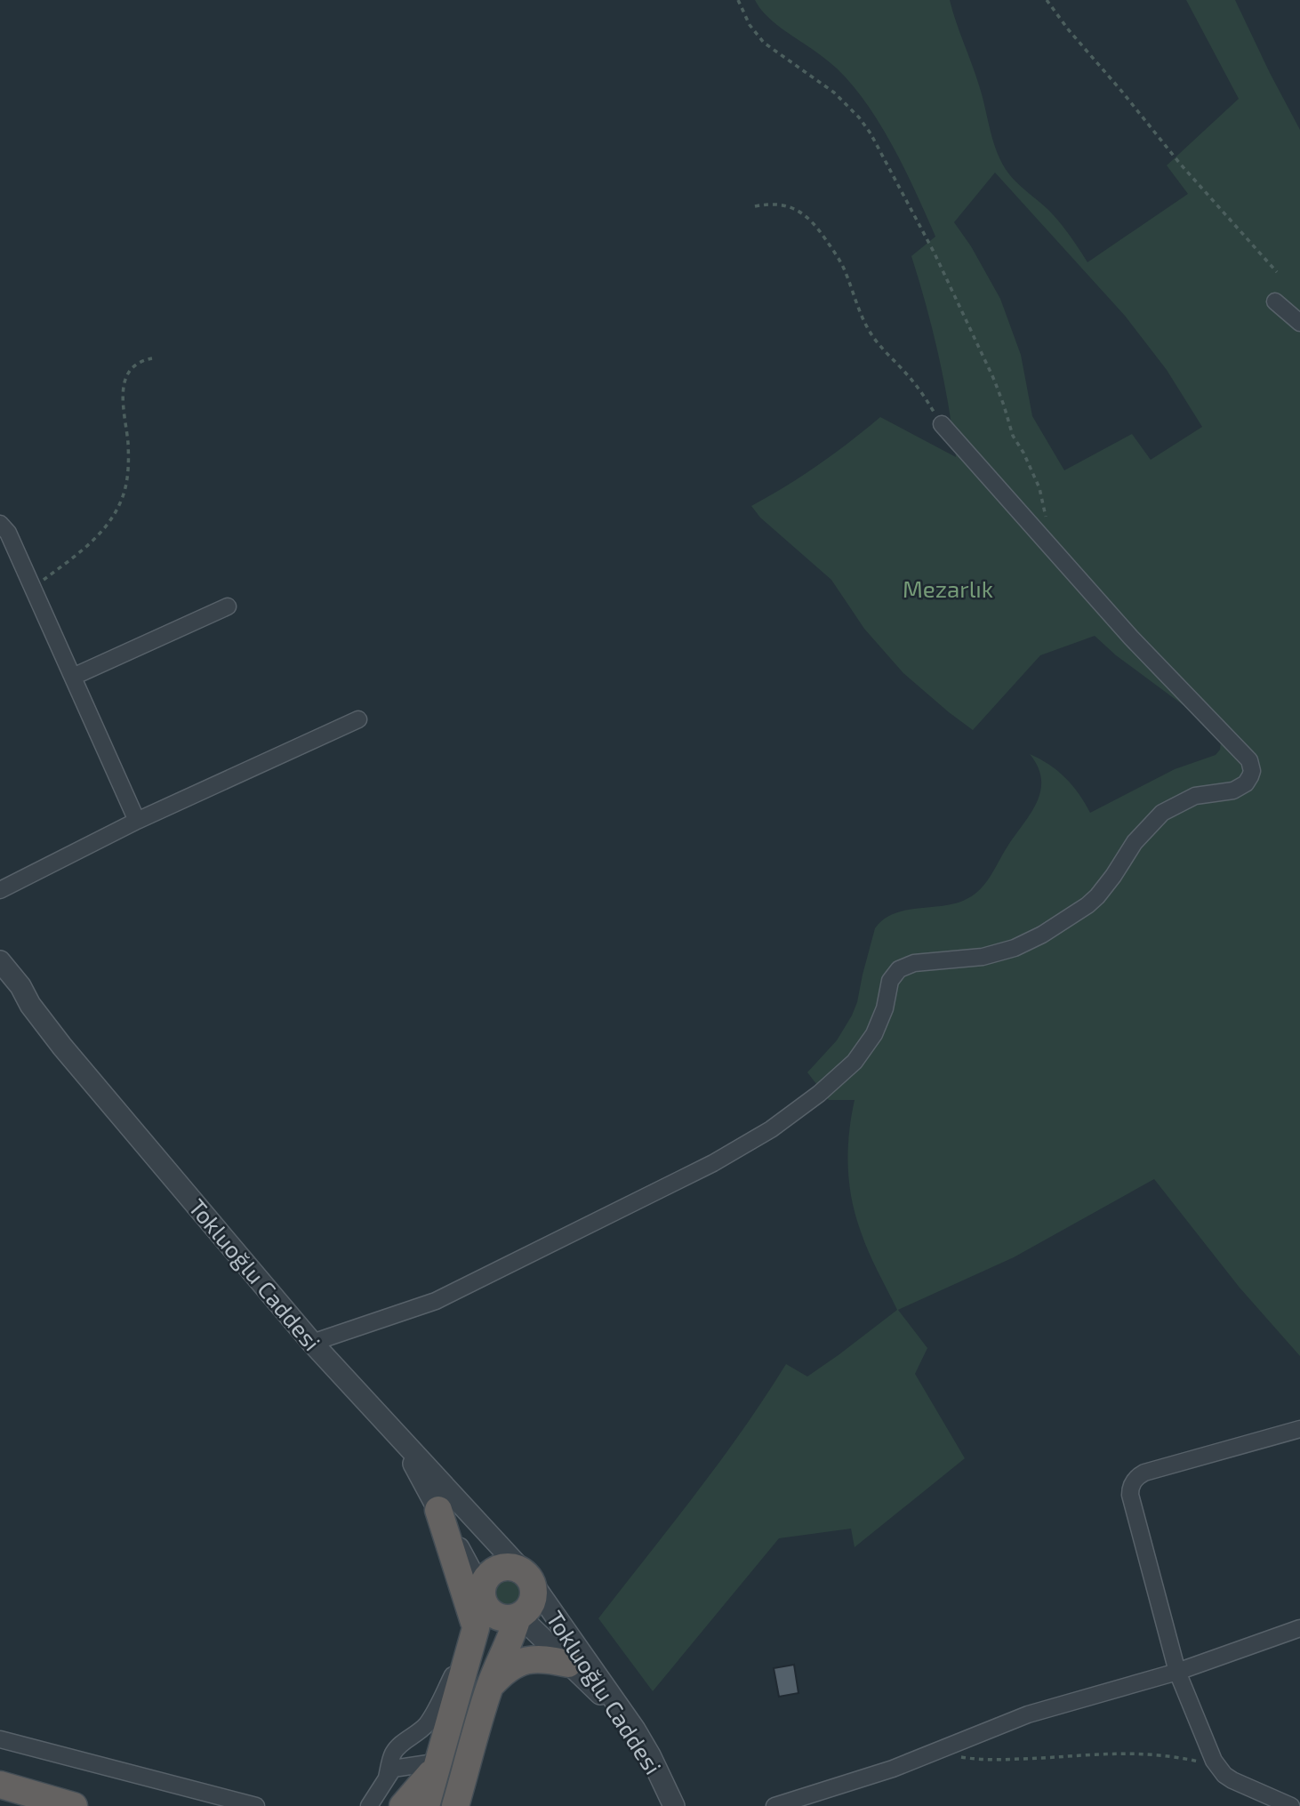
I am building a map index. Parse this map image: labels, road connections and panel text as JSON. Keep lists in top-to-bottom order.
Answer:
{
  "streets": {
    "street": ["Tokluoğlu Caddesi"]
  },
  "parks": ["Mezarlık"]
}
